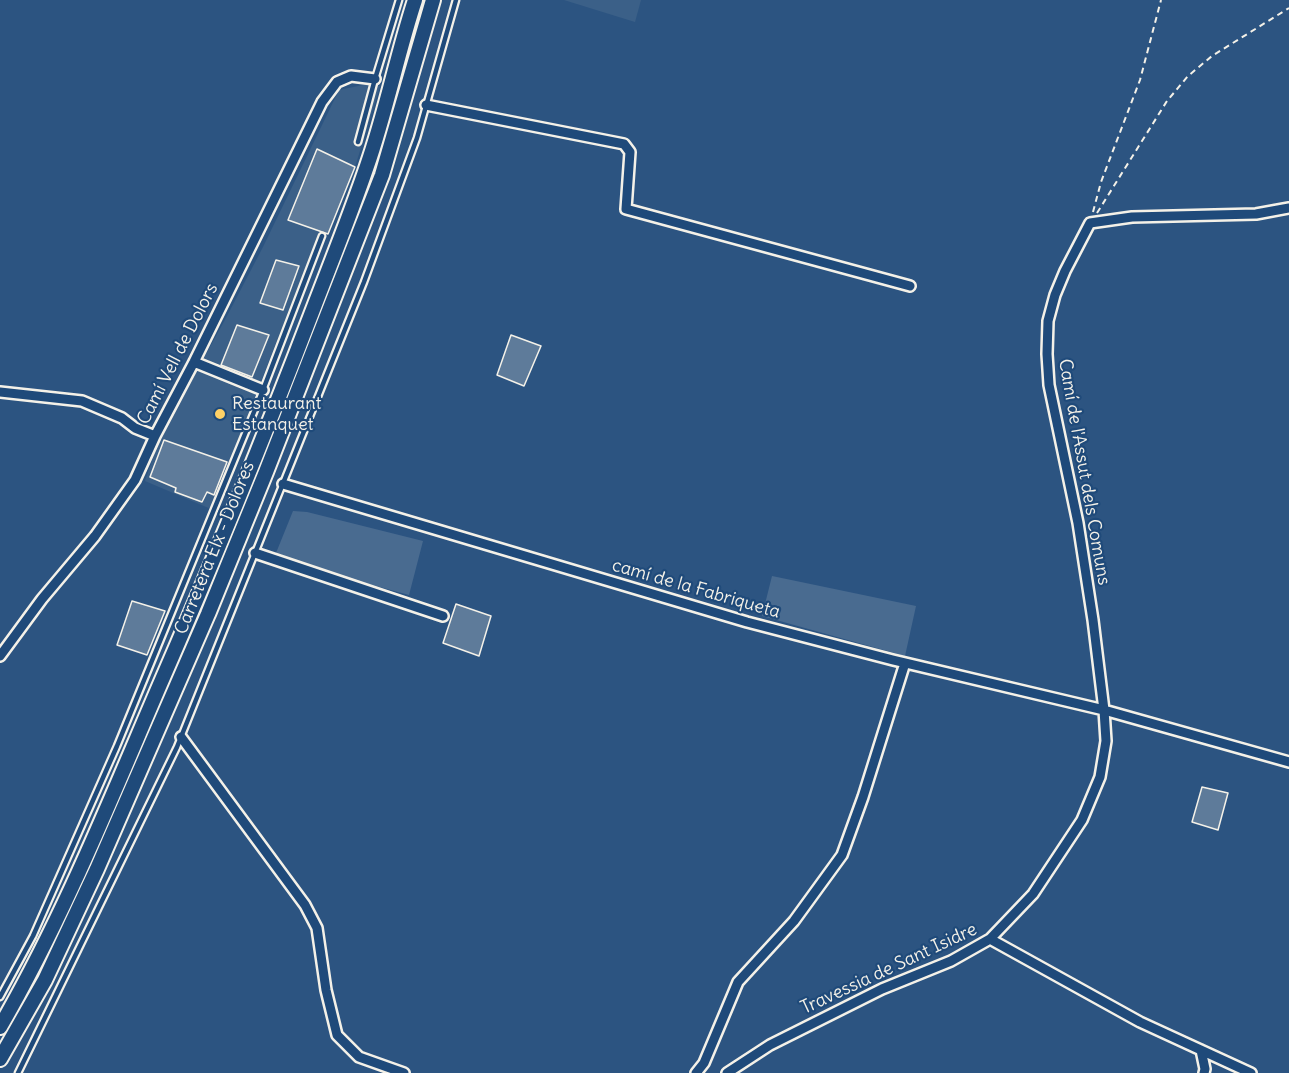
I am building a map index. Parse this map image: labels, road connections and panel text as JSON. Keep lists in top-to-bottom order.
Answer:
{
  "streets": {
    "main road": ["Carretera Elx - Dolores"],
    "street": [
      "Camí Vell de Dolors",
      "Camí de l'Assut dels Comuns",
      "camí de la Fabriqueta",
      "Travessia de Sant Isidre"
    ]
  },
  "crossings": [
    ["Camí de l'Assut dels Comuns", "camí de la Fabriqueta"],
    ["Camí de l'Assut dels Comuns", "Travessia de Sant Isidre"],
    ["camí de la Fabriqueta", "Travessia de Sant Isidre"]
  ],
  "places": ["Restaurant Estanquet"]
}
